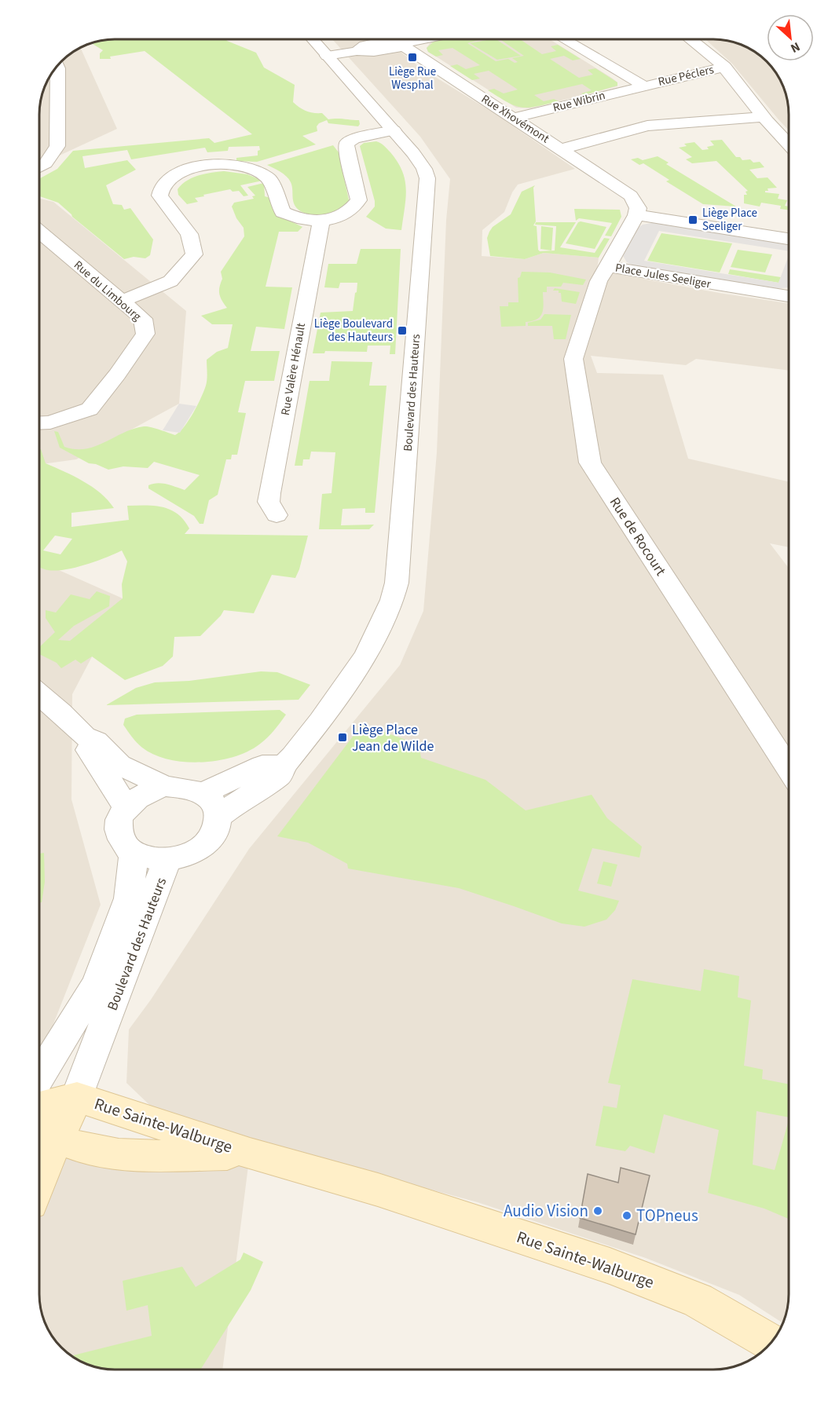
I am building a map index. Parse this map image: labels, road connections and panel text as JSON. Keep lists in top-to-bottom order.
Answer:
{
  "streets": {
    "main road": ["Rue Sainte-Walburge"],
    "street": [
      "Rue Péclers",
      "Rue Wibrin",
      "Rue Xhovémont",
      "Place Jules Seeliger",
      "Rue du Limbourg",
      "Rue Valère Hénault",
      "Boulevard des Hauteurs",
      "Rue de Rocourt"
    ]
  },
  "crossings": [
    ["Rue Péclers", "Rue Wibrin"],
    ["Rue Wibrin", "Rue Xhovémont"],
    ["Rue Xhovémont", "Place Jules Seeliger"],
    ["Place Jules Seeliger", "Rue de Rocourt"],
    ["Boulevard des Hauteurs", "Rue Sainte-Walburge"]
  ],
  "places": {
    "transit": [
      "Liège Rue Wesphal",
      "Liège Place Seeliger",
      "Liège Boulevard des Hauteurs",
      "Liège Place Jean de Wilde"
    ],
    "other": ["Audio Vision", "TOPneus"]
  },
  "north": "bottom right"
}
